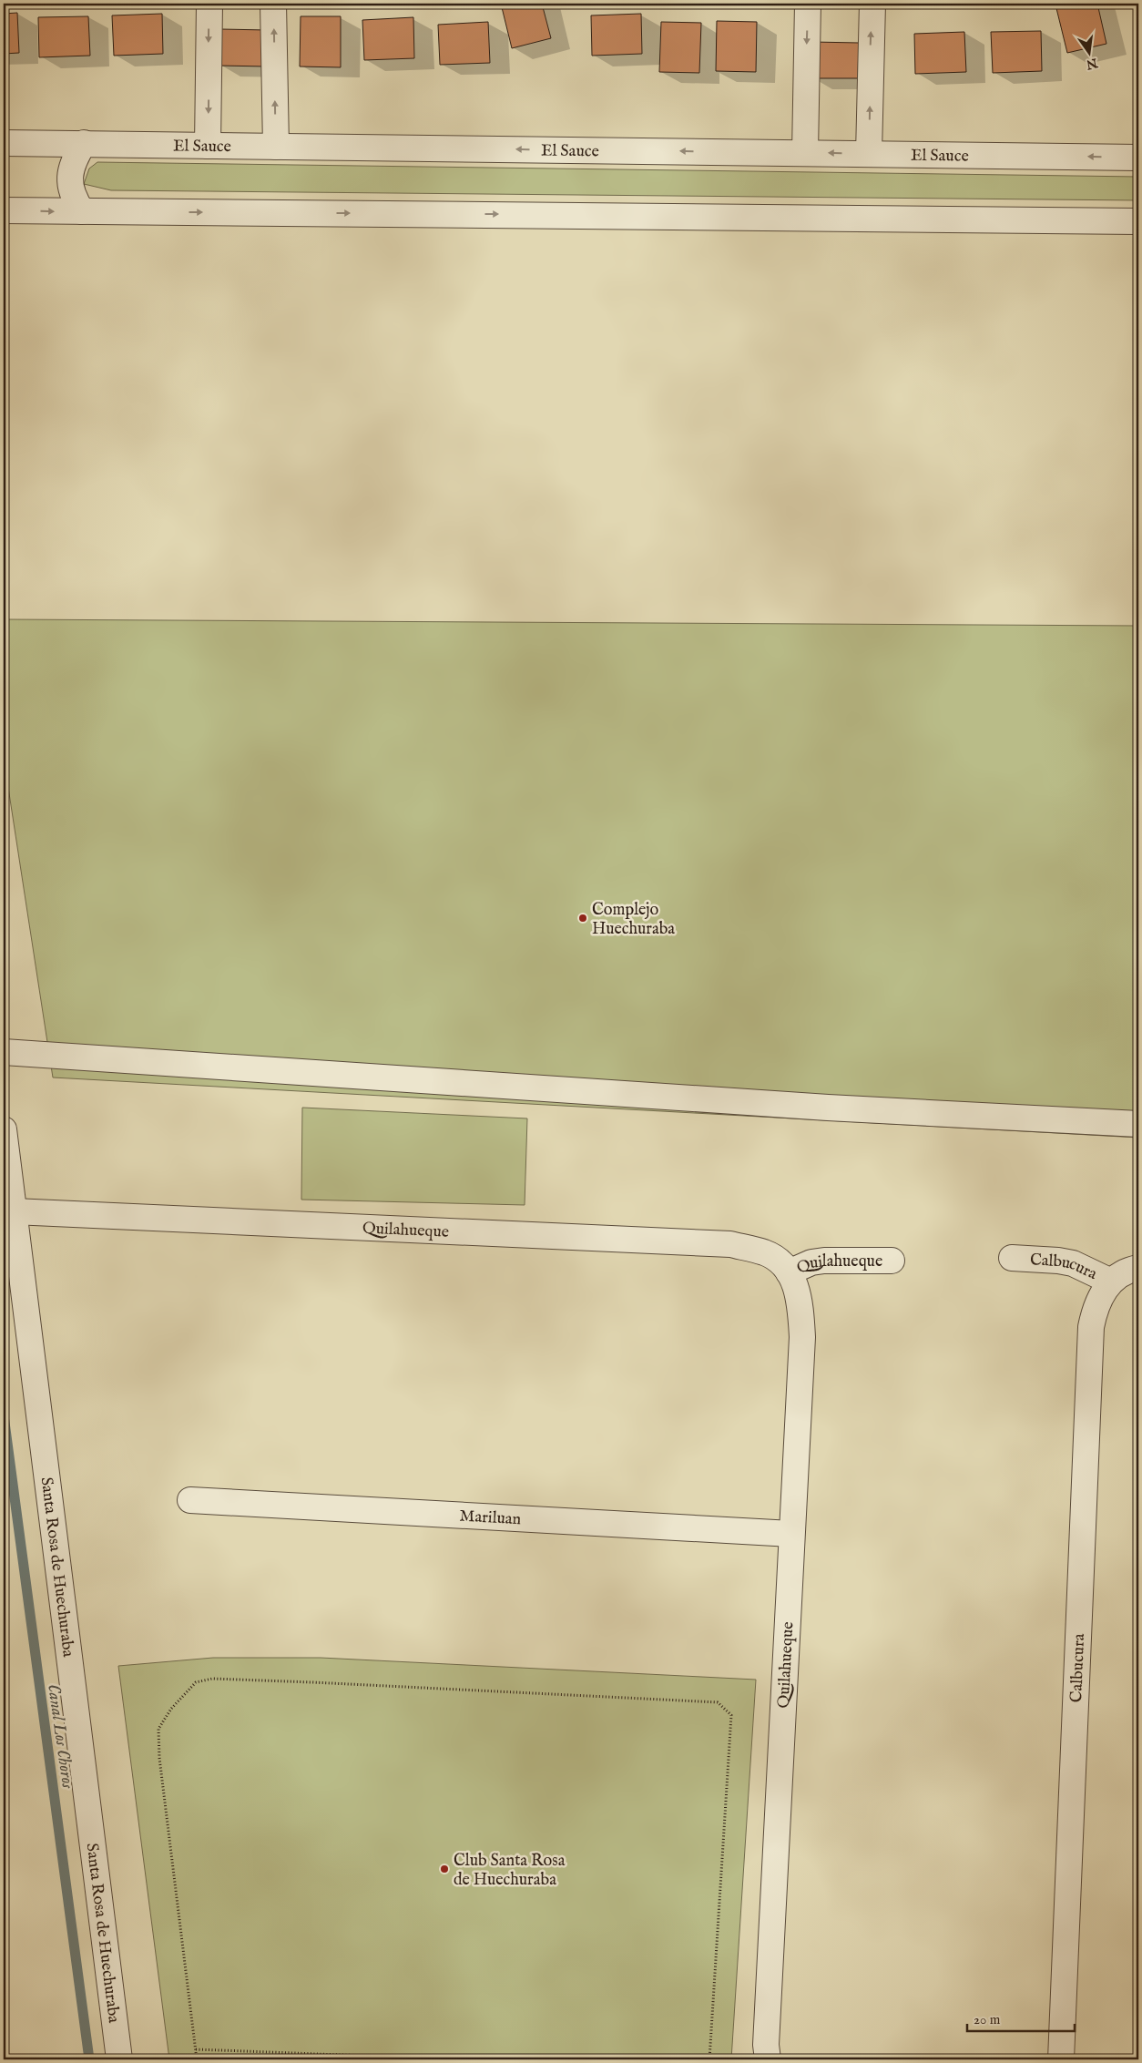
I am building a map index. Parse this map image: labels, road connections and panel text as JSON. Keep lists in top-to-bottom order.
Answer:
{
  "streets": {
    "street": [
      "El Sauce",
      "Quilahueque",
      "Calbucura",
      "Mariluan",
      "Santa Rosa de Huechuraba"
    ]
  },
  "crossings": [
    ["Quilahueque", "Mariluan"],
    ["Quilahueque", "Santa Rosa de Huechuraba"]
  ],
  "water": ["Canal Los Choros"],
  "places": ["Complejo Huechuraba", "Club Santa Rosa de Huechuraba"],
  "scale_bar": "20 m",
  "north": "bottom"
}
